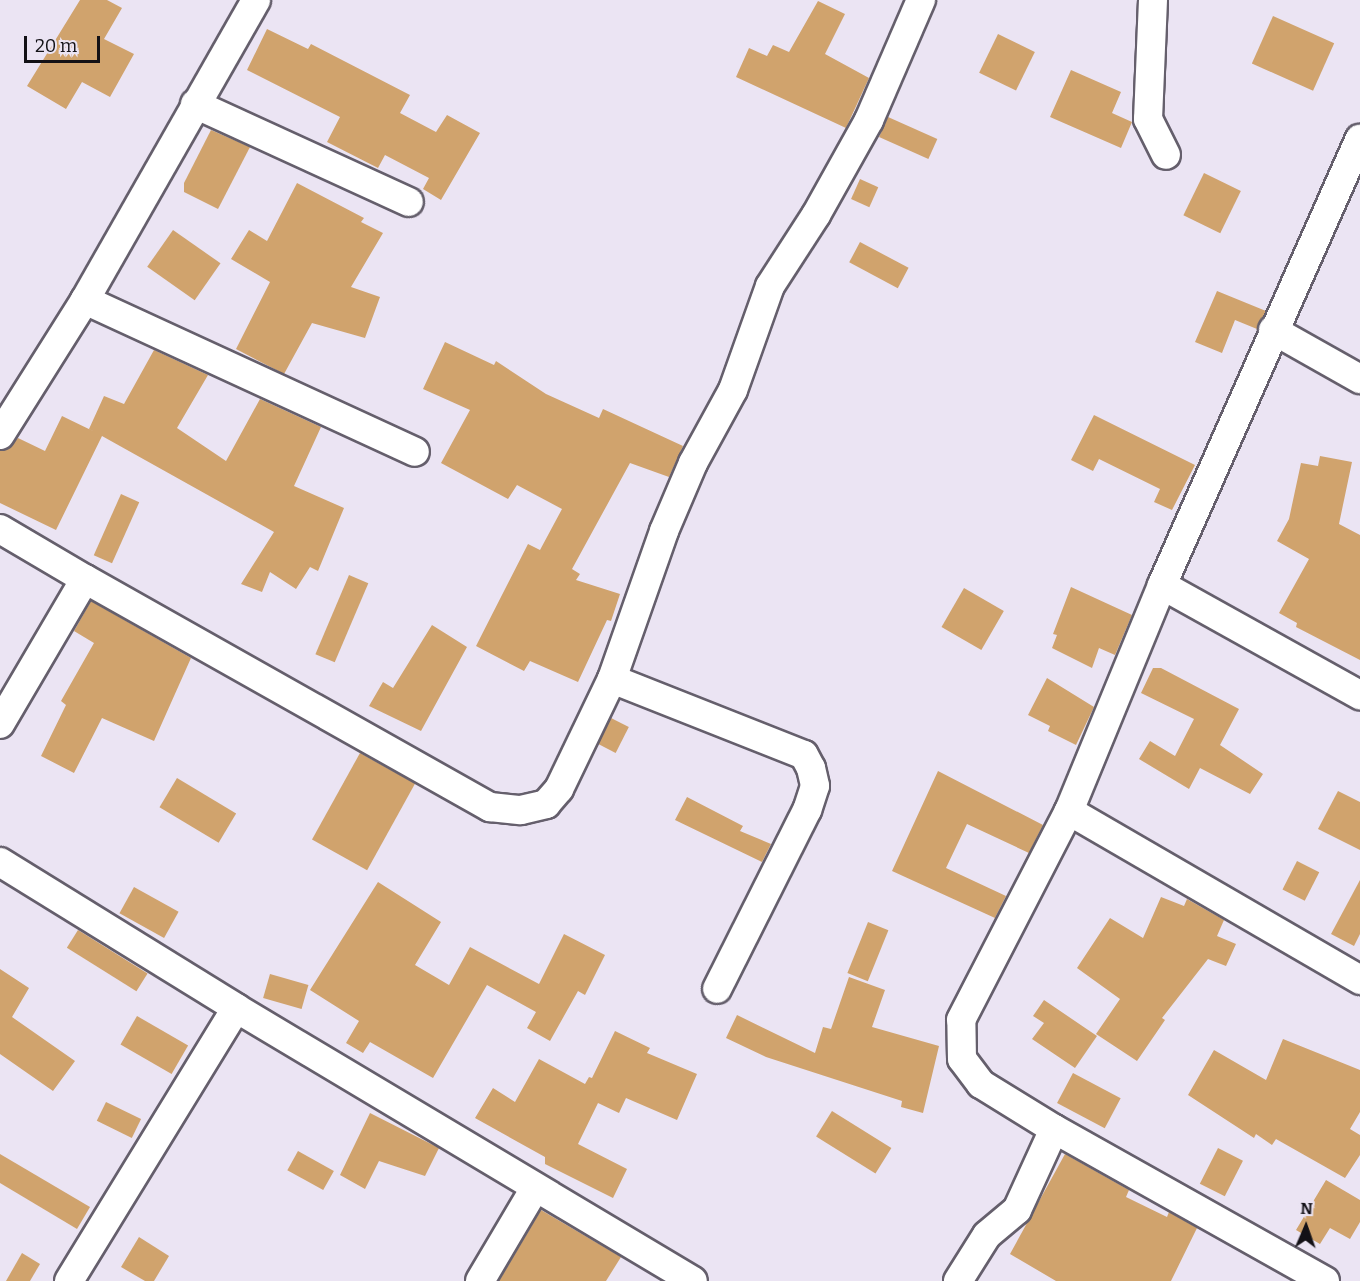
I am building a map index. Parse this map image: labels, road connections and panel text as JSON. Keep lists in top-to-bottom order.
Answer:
{
  "scale_bar": "20 m",
  "north": "top"
}
